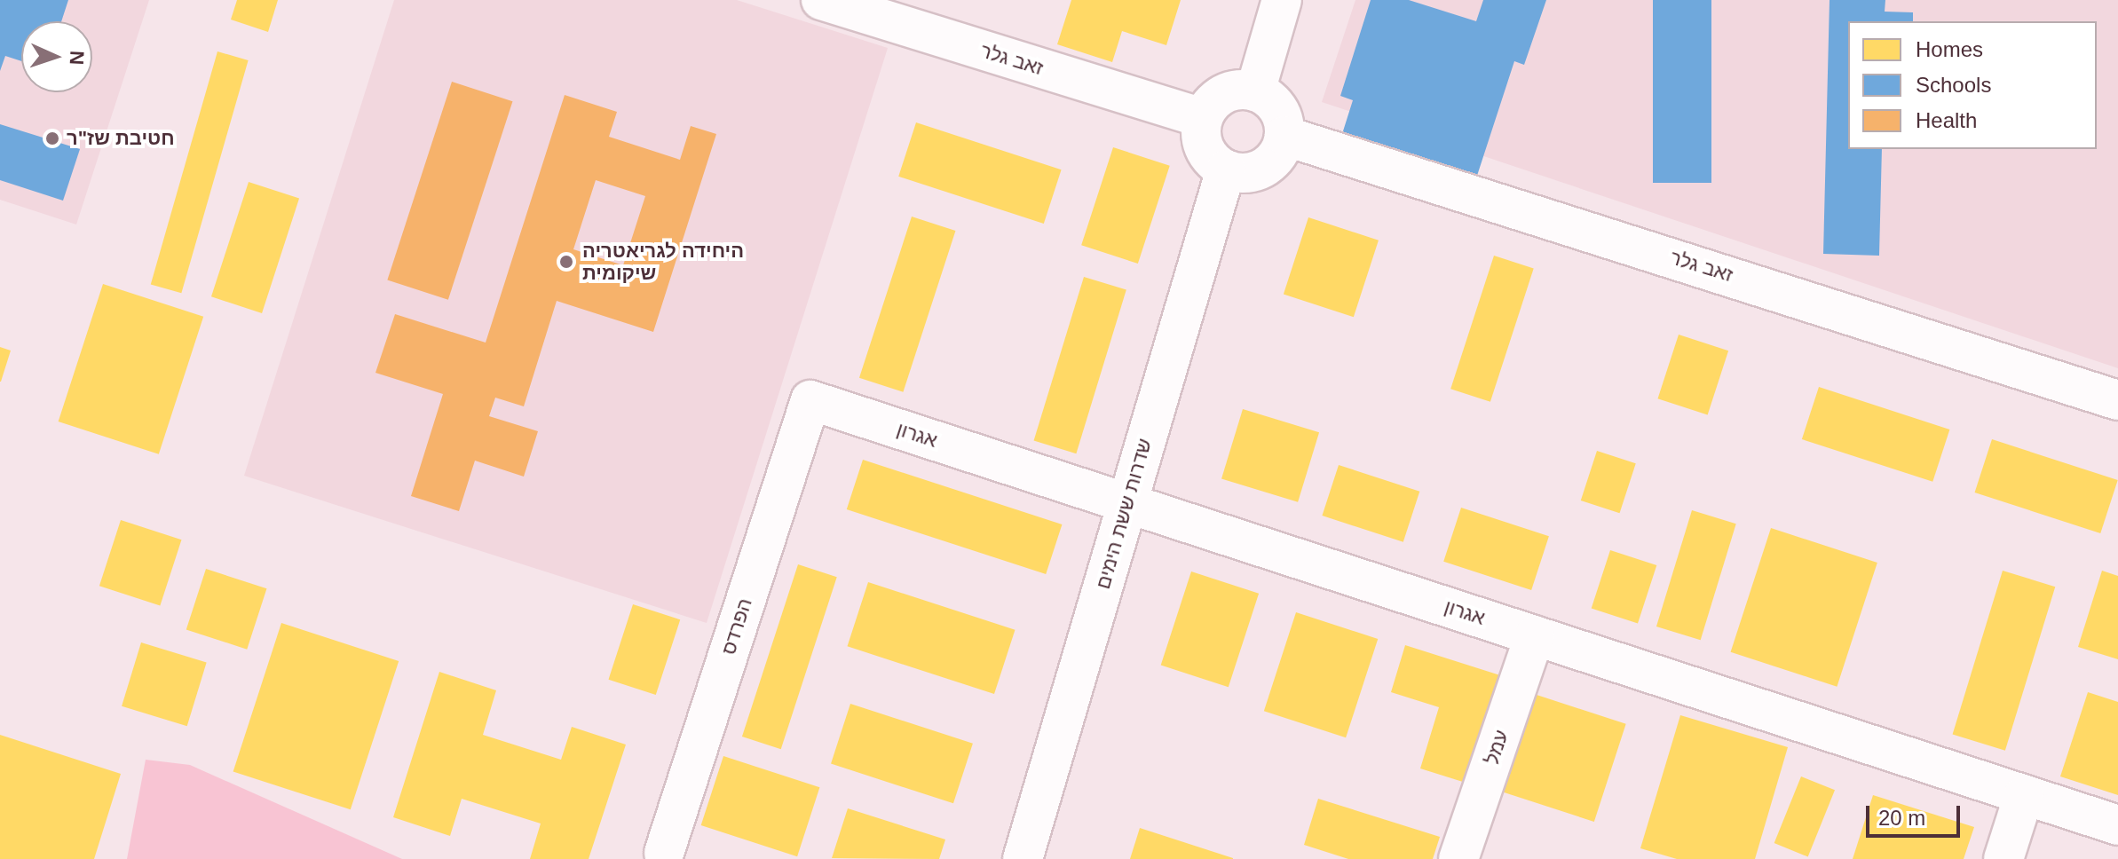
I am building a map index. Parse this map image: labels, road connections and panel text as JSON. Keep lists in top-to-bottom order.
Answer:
{
  "streets": {
    "street": [
      "זאב גלר",
      "אגרון",
      "שדרות ששת הימים",
      "הפרדס",
      "עמל"
    ]
  },
  "crossings": [
    ["זאב גלר", "שדרות ששת הימים"],
    ["אגרון", "שדרות ששת הימים"],
    ["אגרון", "הפרדס"],
    ["אגרון", "עמל"]
  ],
  "places": ["חטיבת שז\"ר", "היחידה לגריאטריה שיקומית"],
  "legend": ["Homes", "Schools", "Health"],
  "scale_bar": "20 m",
  "north": "right"
}
